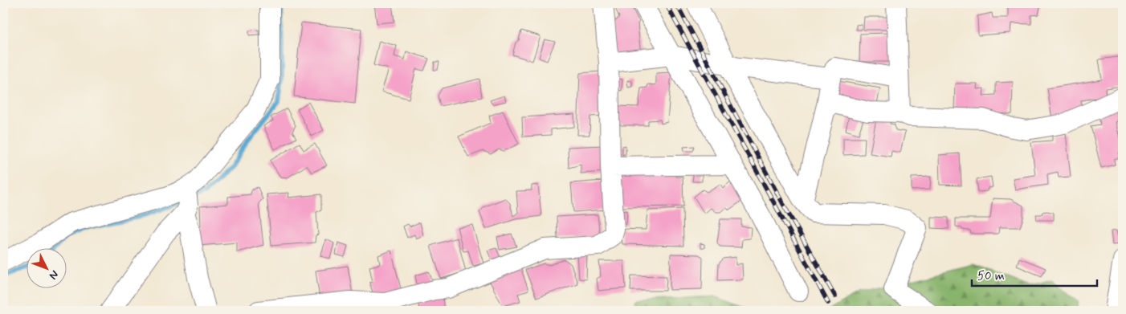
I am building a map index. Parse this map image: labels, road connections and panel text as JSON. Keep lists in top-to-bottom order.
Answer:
{
  "scale_bar": "50 m",
  "north": "bottom right"
}
